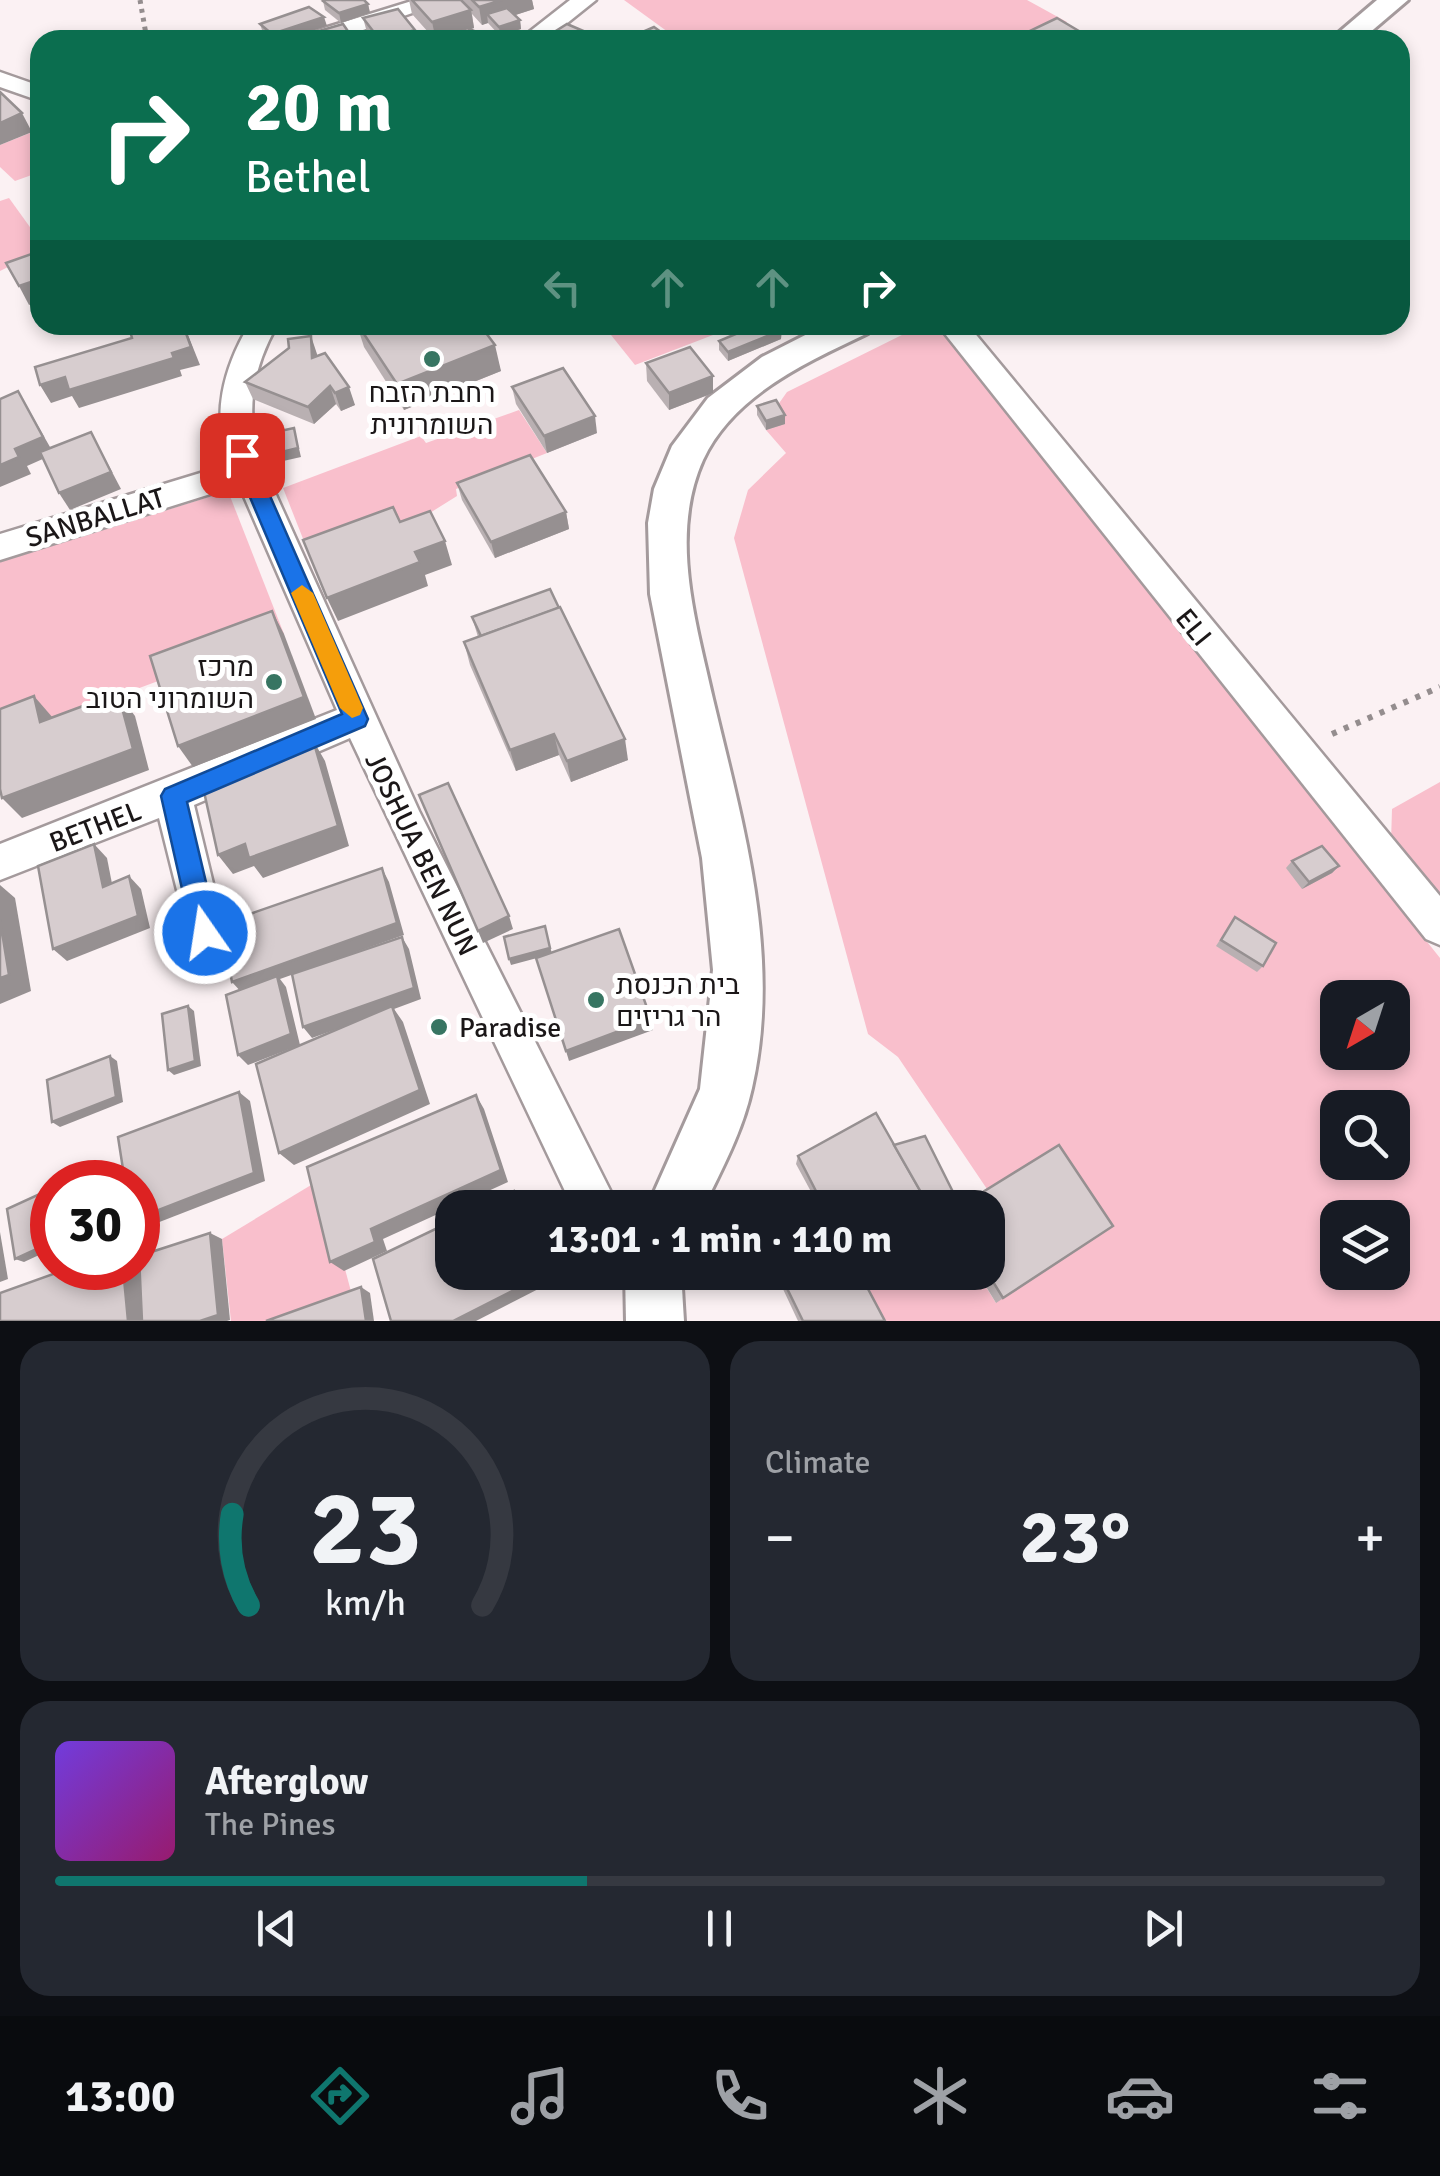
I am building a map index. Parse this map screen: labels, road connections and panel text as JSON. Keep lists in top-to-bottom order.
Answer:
{
  "streets": {
    "street": [
      "SANBALLAT",
      "ELI",
      "BETHEL",
      "JOSHUA BEN NUN"
    ]
  },
  "crossings": [
    ["SANBALLAT", "JOSHUA BEN NUN"],
    ["BETHEL", "JOSHUA BEN NUN"]
  ],
  "places": [
    "רחבת הזבח השומרונית",
    "מרכז השומרוני הטוב",
    "בית הכנסת הר גריזים",
    "Paradise"
  ],
  "north": "bottom left",
  "page": {
    "turn": ["20 m", "Bethel"],
    "limit": "30",
    "trip": "13:01 · 1 min · 110 m",
    "tile": "Climate",
    "heat": ["−", "23°", "+"],
    "song": ["Afterglow", "The Pines"],
    "tabs": "13:00",
    "gauge": ["23", "km/h"]
  }
}
